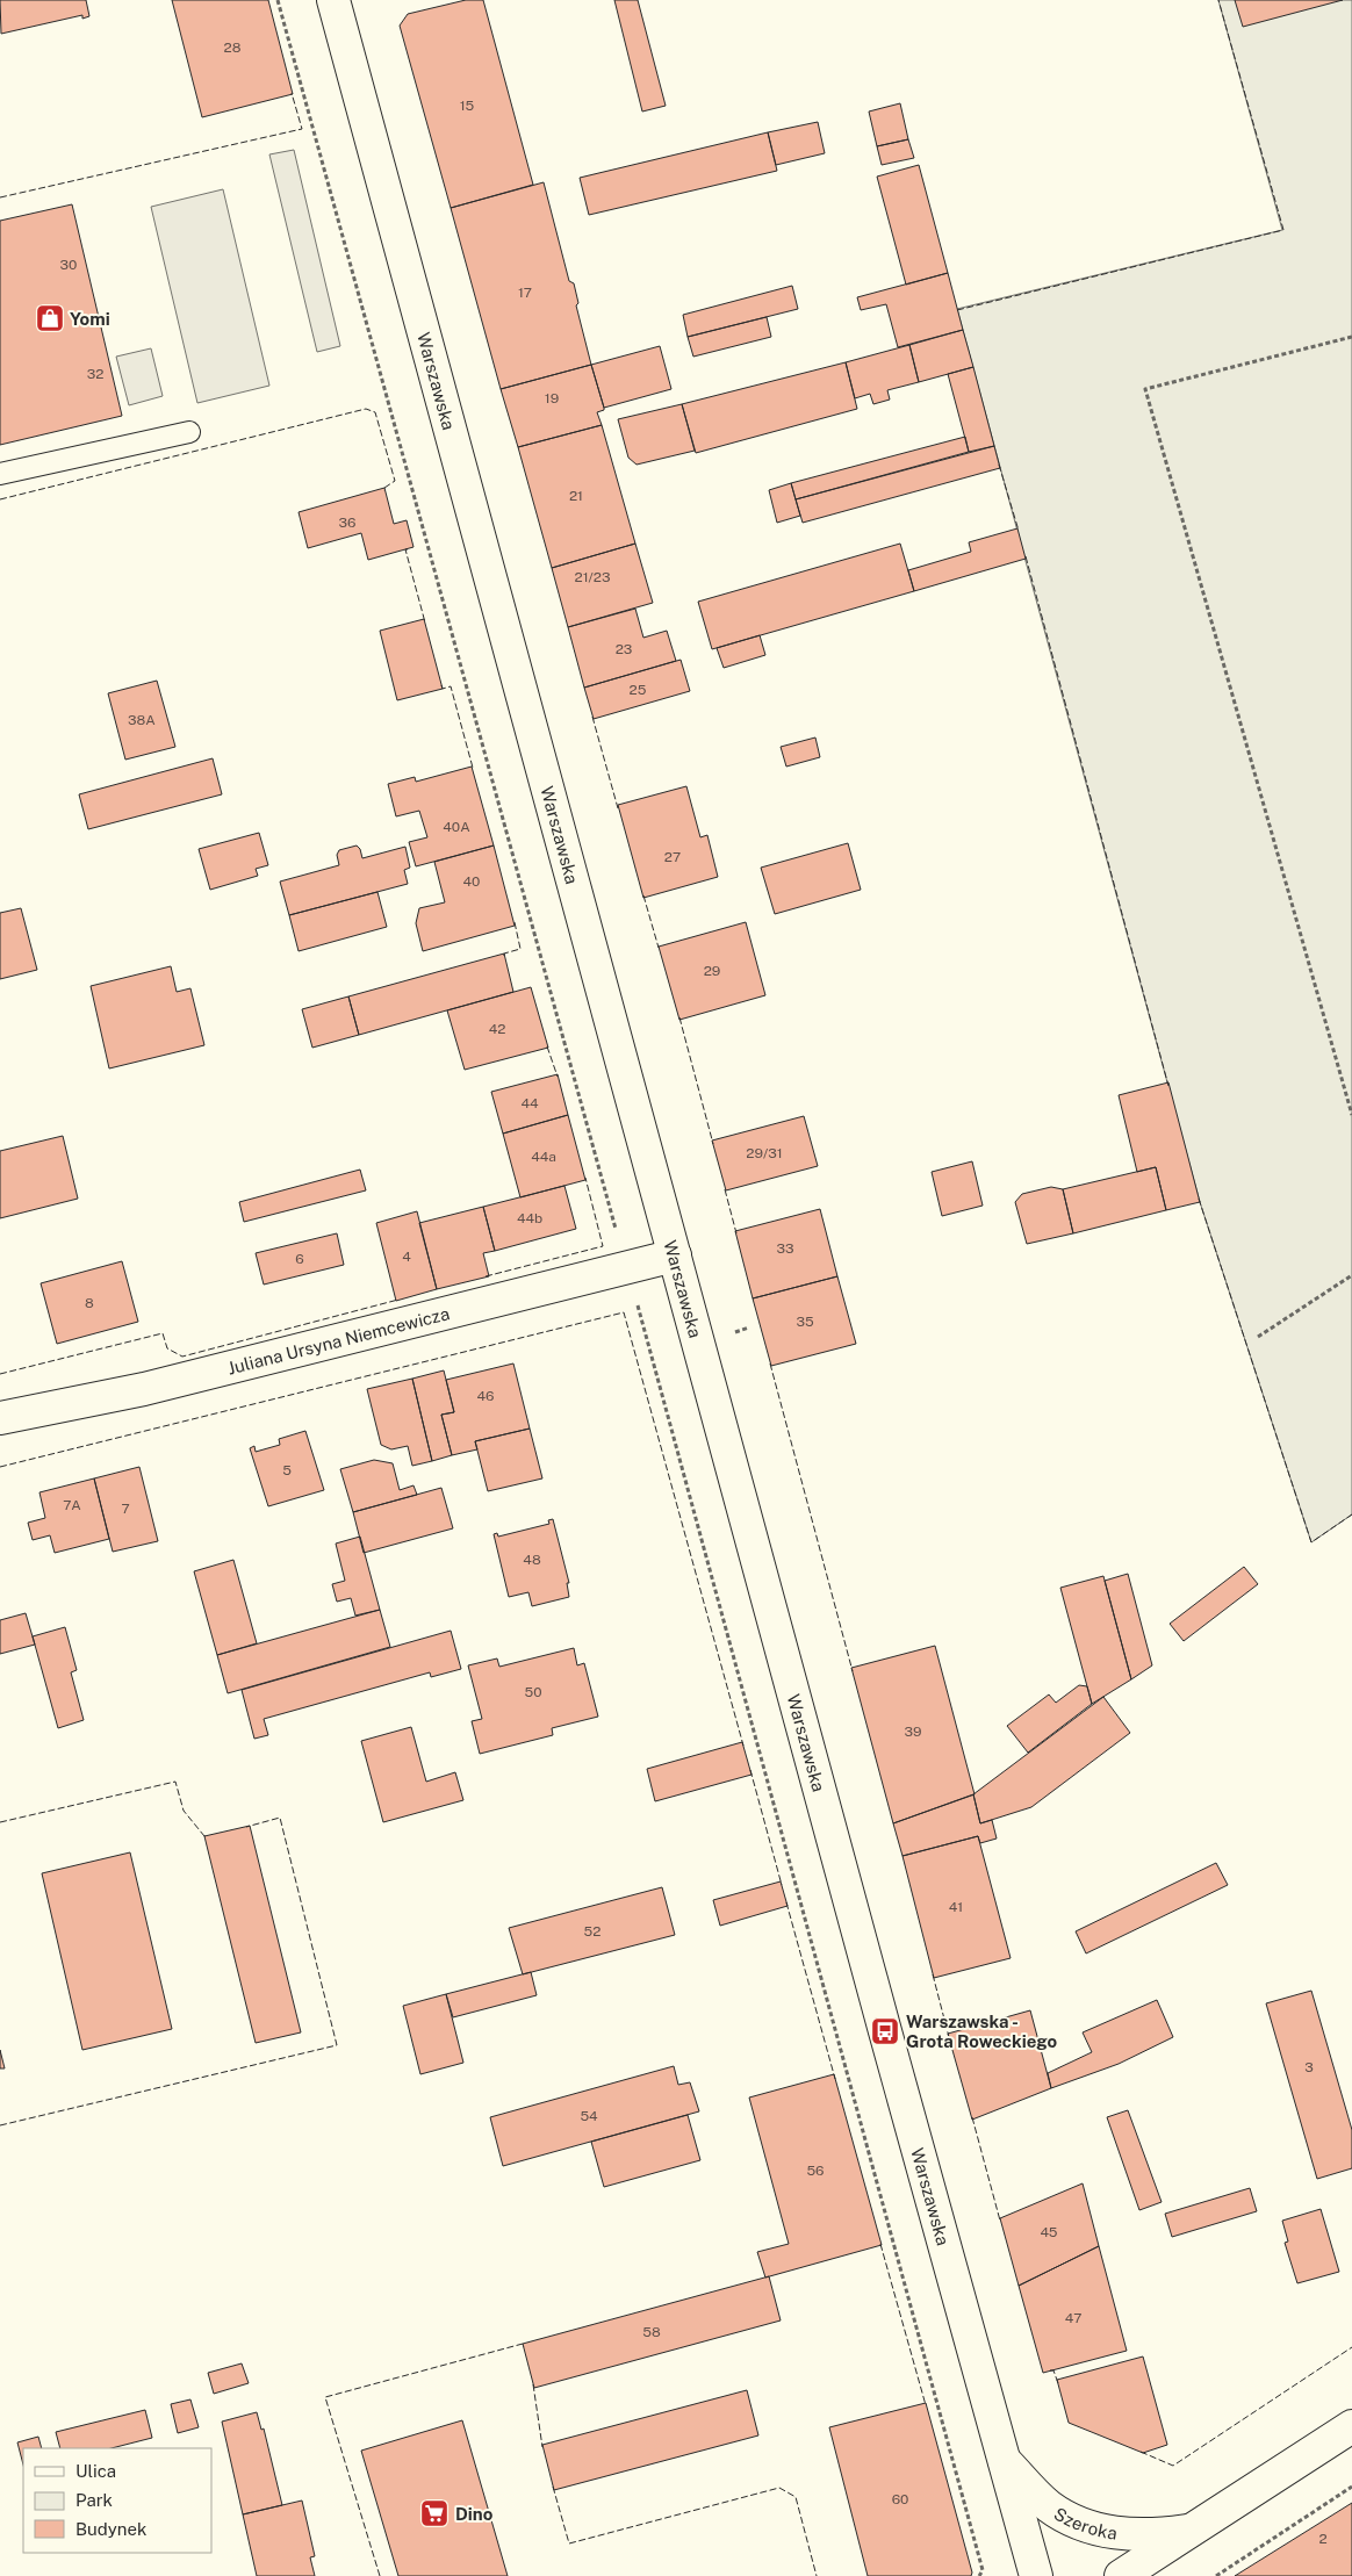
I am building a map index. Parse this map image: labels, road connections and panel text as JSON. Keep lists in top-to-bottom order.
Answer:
{
  "streets": {
    "main road": ["Warszawska", "Juliana Ursyna Niemcewicza", "Szeroka"]
  },
  "crossings": [
    ["Warszawska", "Juliana Ursyna Niemcewicza"],
    ["Warszawska", "Szeroka"]
  ],
  "places": {
    "shop": ["Yomi"],
    "bus stop": ["Warszawska - Grota Roweckiego"],
    "supermarket": ["Dino"]
  },
  "house_numbers": [
    "28",
    "15",
    "30",
    "17",
    "32",
    "19",
    "21",
    "36",
    "21/23",
    "23",
    "25",
    "38A",
    "40A",
    "27",
    "40",
    "29",
    "42",
    "44",
    "29/31",
    "44a",
    "44b",
    "33",
    "4",
    "6",
    "8",
    "35",
    "46",
    "5",
    "7A",
    "7",
    "48",
    "50",
    "39",
    "41",
    "52",
    "3",
    "54",
    "56",
    "45",
    "47",
    "58",
    "60",
    "2"
  ],
  "legend": ["Ulica", "Park", "Budynek"]
}
